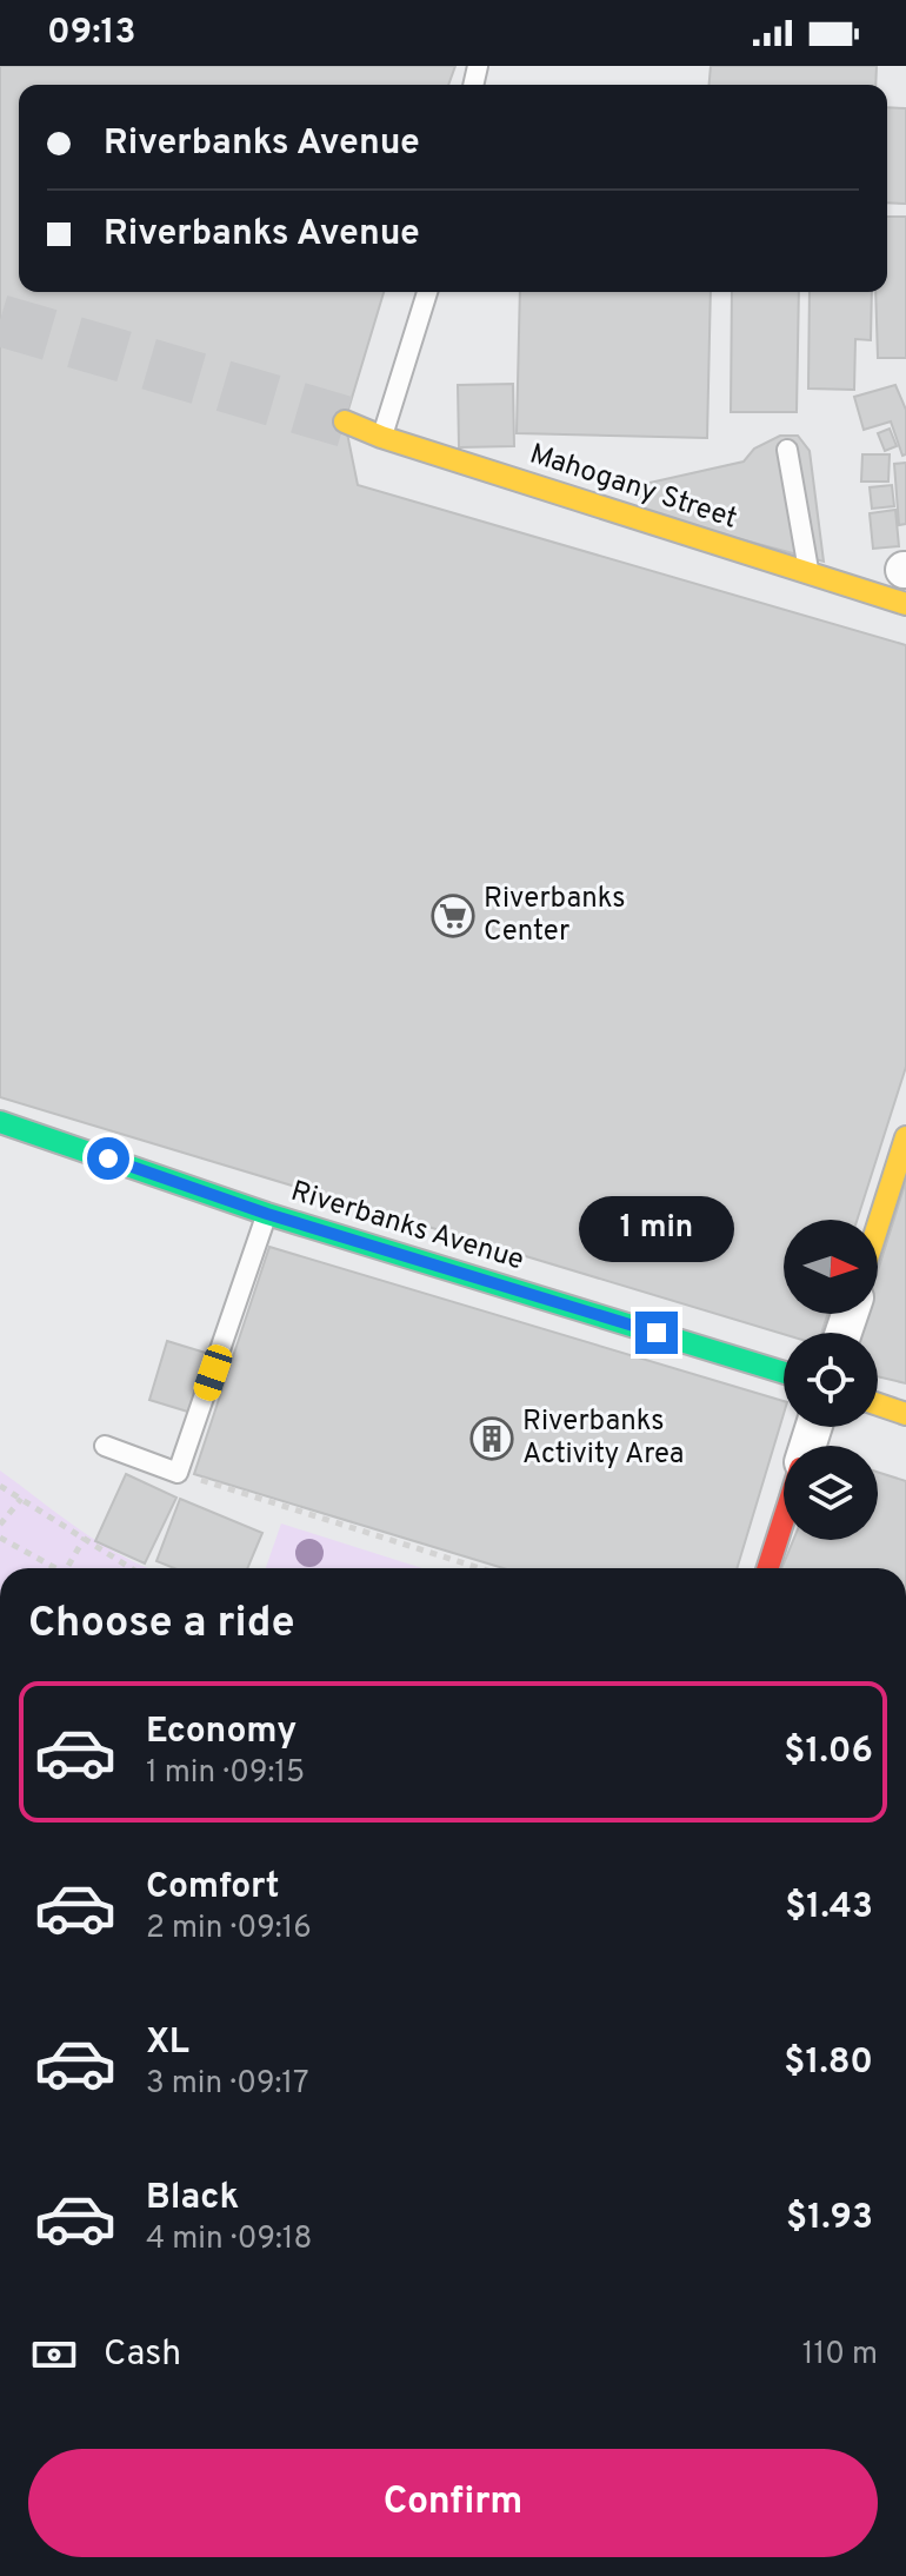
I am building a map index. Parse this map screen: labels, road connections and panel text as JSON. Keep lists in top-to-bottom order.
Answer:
{
  "streets": {
    "street": ["Mahogany Street", "Riverbanks Avenue"]
  },
  "places": {
    "supermarket": ["Riverbanks Center"],
    "building": ["Riverbanks Activity Area"]
  },
  "north": "right",
  "page": {
    "status": "09:13",
    "banner": ["Riverbanks Avenue", "Riverbanks Avenue"],
    "bubble": "1 min",
    "heading": "Choose a ride",
    "list": [
      {
        "name": "Economy",
        "note": "1 min · 09:15",
        "value": "$1.06"
      },
      {
        "name": "Comfort",
        "note": "2 min · 09:16",
        "value": "$1.43"
      },
      {
        "name": "XL",
        "note": "3 min · 09:17",
        "value": "$1.80"
      },
      {
        "name": "Black",
        "note": "4 min · 09:18",
        "value": "$1.93"
      }
    ],
    "pay": ["Cash", "110 m"],
    "buttons": "Confirm"
  }
}
